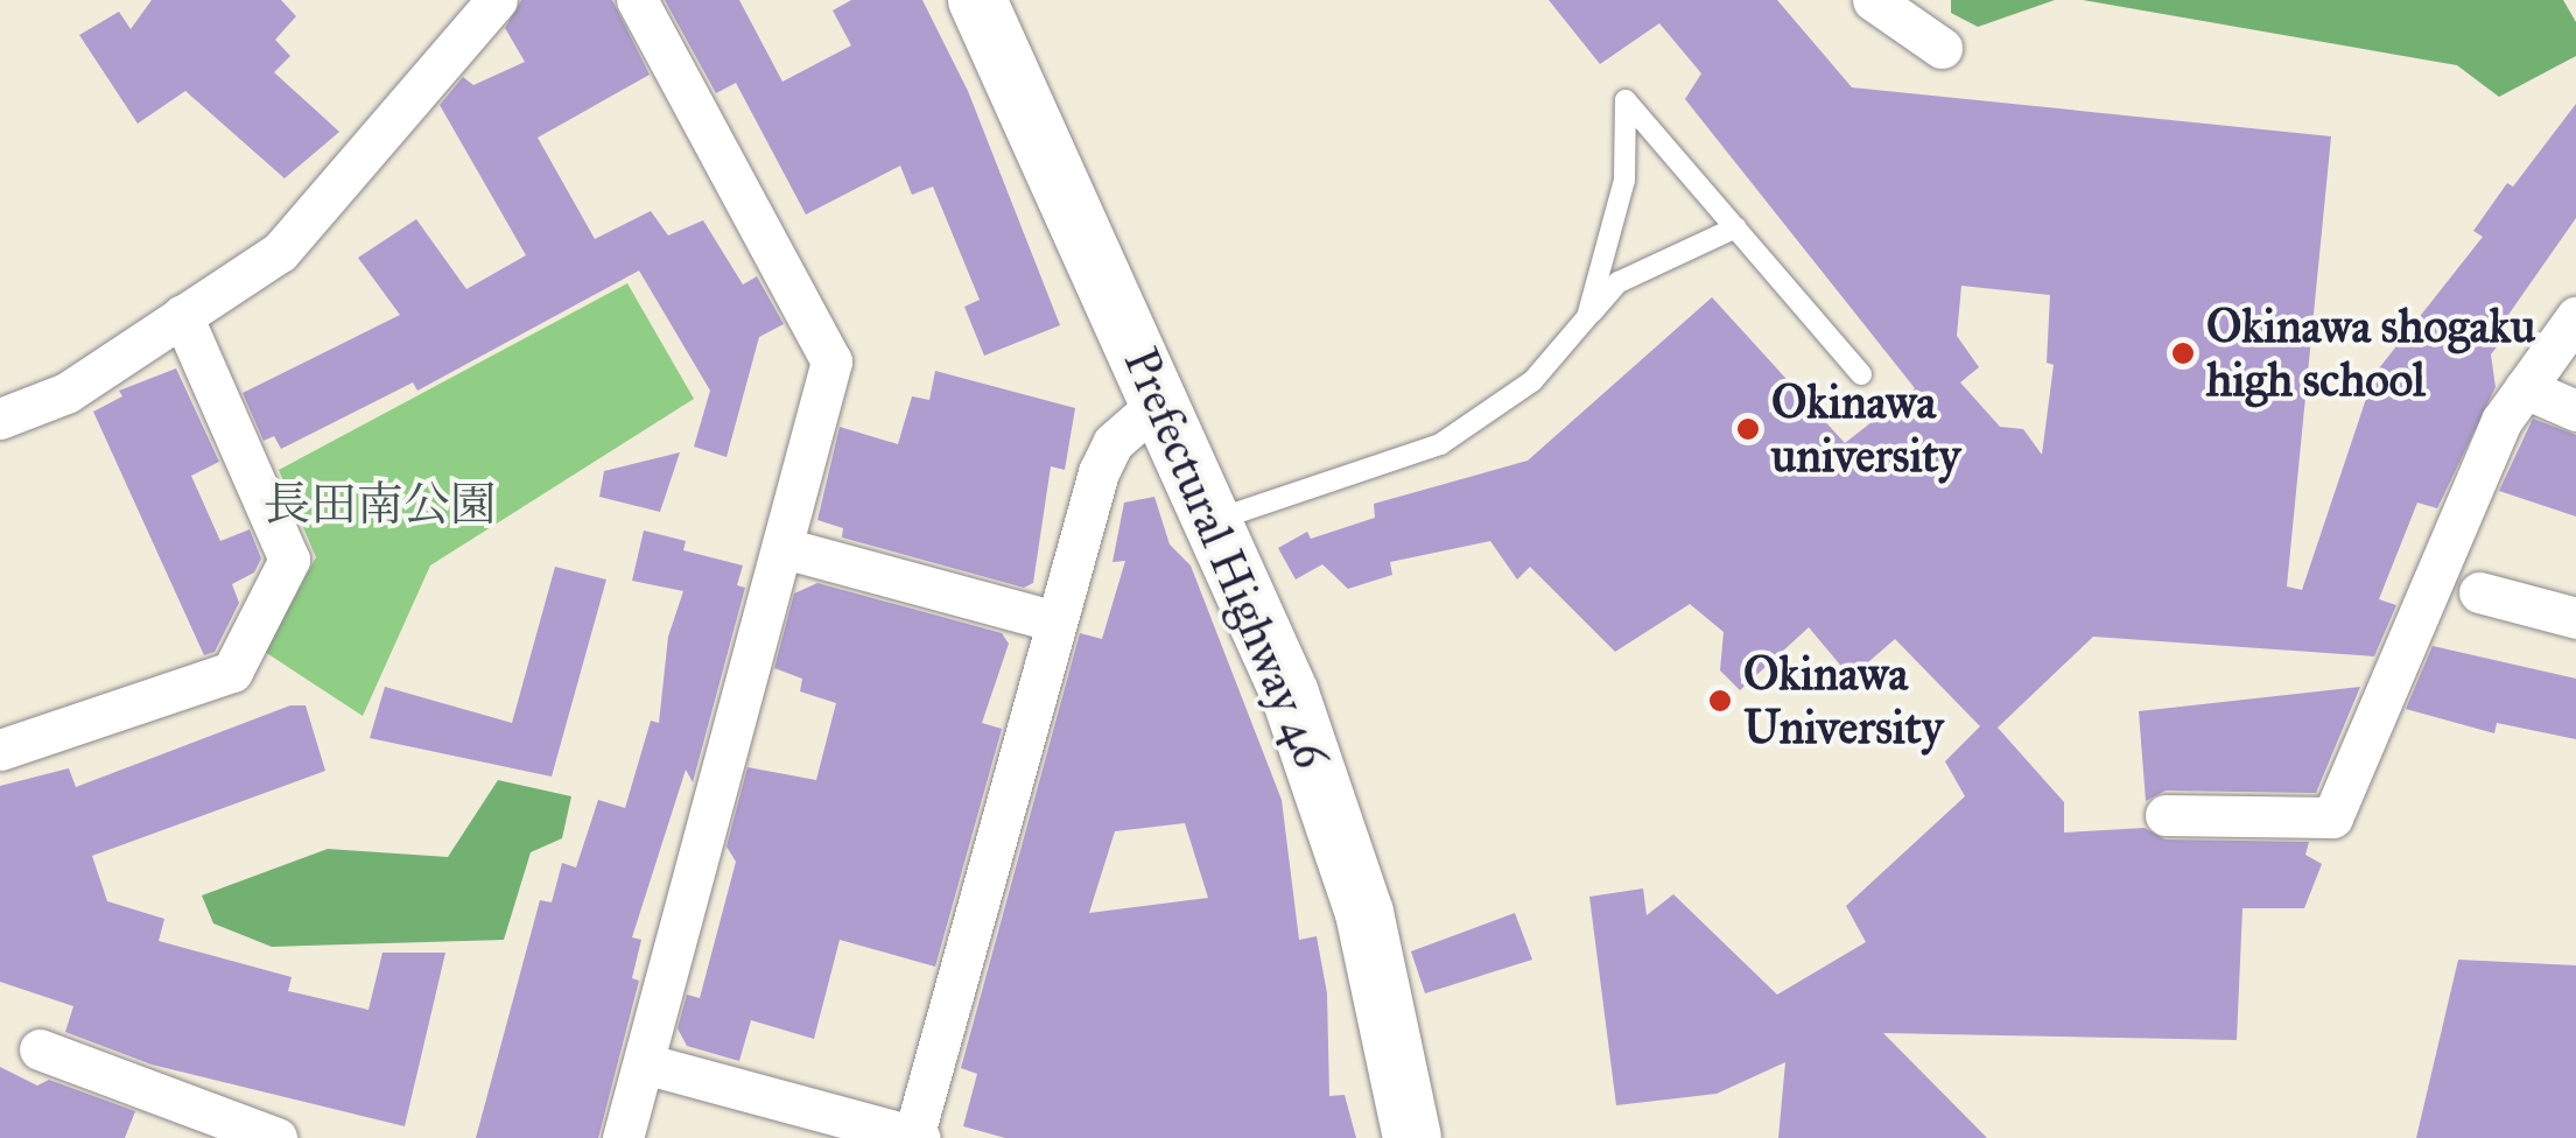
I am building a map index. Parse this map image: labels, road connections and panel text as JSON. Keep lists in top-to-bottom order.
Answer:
{
  "streets": {
    "main road": ["Prefectural Highway 46"]
  },
  "parks": ["長田南公園"],
  "places": ["Okinawa shogaku high school", "Okinawa university", "Okinawa University"]
}
